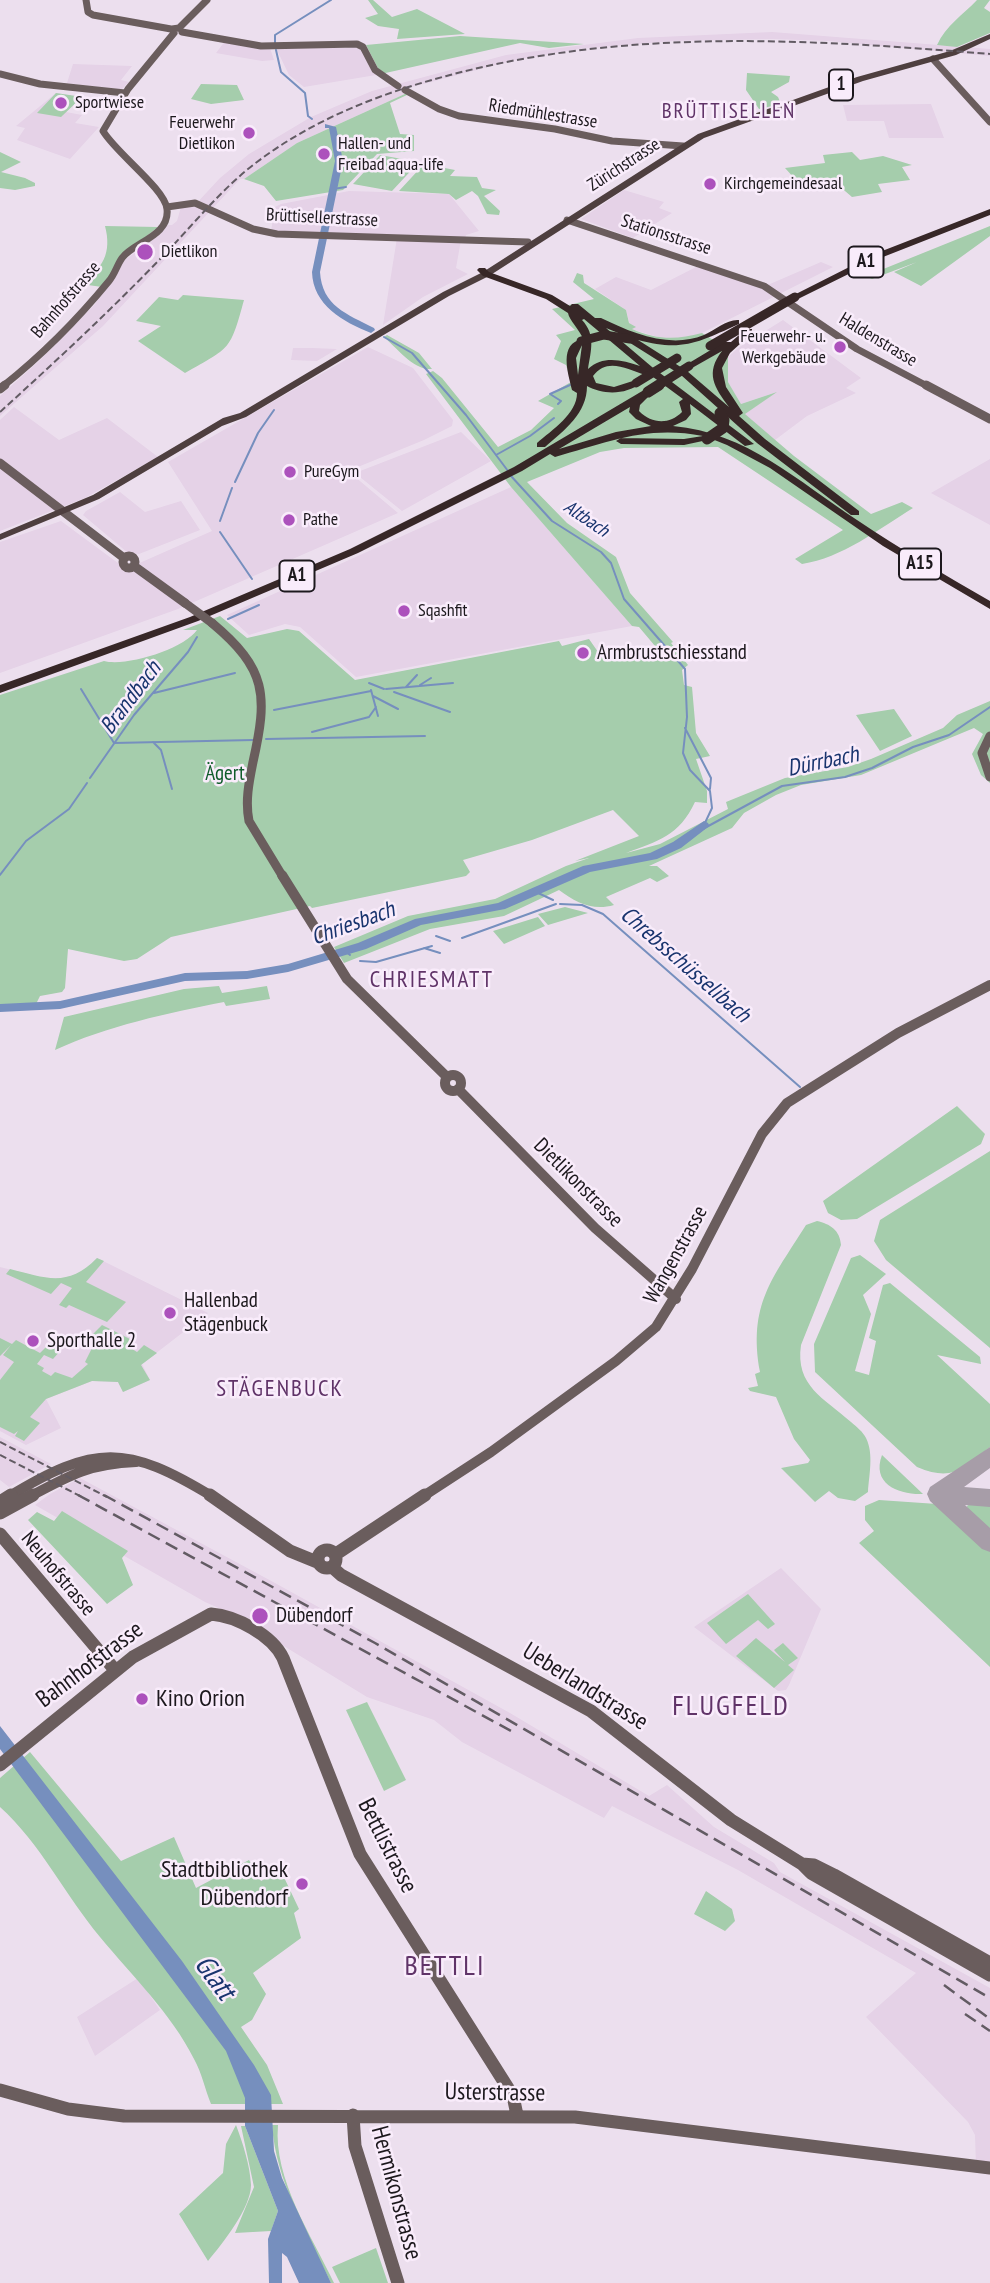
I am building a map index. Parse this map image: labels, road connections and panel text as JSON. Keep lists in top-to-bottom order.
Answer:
{
  "streets": {
    "highway": ["A1", "A15"],
    "main road": ["1", "Zürichstrasse"],
    "street": [
      "Riedmühlestrasse",
      "Brüttisellerstrasse",
      "Stationsstrasse",
      "Bahnhofstrasse",
      "Haldenstrasse",
      "Dietlikonstrasse",
      "Wangenstrasse",
      "Neuhofstrasse",
      "Ueberlandstrasse",
      "Bettlistrasse",
      "Usterstrasse",
      "Hermikonstrasse"
    ]
  },
  "crossings": [
    ["1", "Zürichstrasse"],
    ["1", "Dietlikonstrasse"],
    ["Riedmühlestrasse", "Zürichstrasse"],
    ["Zürichstrasse", "Stationsstrasse"],
    ["Zürichstrasse", "A15"],
    ["Brüttisellerstrasse", "Bahnhofstrasse"],
    ["Stationsstrasse", "Haldenstrasse"],
    ["Bahnhofstrasse", "Neuhofstrasse"],
    ["Bahnhofstrasse", "Bettlistrasse"],
    ["Dietlikonstrasse", "Wangenstrasse"],
    ["Wangenstrasse", "Ueberlandstrasse"],
    ["Bettlistrasse", "Usterstrasse"],
    ["Usterstrasse", "Hermikonstrasse"]
  ],
  "districts": [
    "BRÜTTISELLEN",
    "CHRIESMATT",
    "STÄGENBUCK",
    "FLUGFELD",
    "BETTLI"
  ],
  "water": [
    "Altbach",
    "Brandbach",
    "Dürrbach",
    "Chriesbach",
    "Chrebsschüsselibach",
    "Glatt"
  ],
  "parks": ["Ägert"],
  "places": [
    "Sportwiese",
    "Feuerwehr Dietlikon",
    "Hallen- und Freibad aqua-life",
    "Kirchgemeindesaal",
    "Dietlikon",
    "Feuerwehr- u. Werkgebäude",
    "PureGym",
    "Pathe",
    "Sqashfit",
    "Armbrustschiesstand",
    "Hallenbad Stägenbuck",
    "Sporthalle 2",
    "Dübendorf",
    "Kino Orion",
    "Stadtbibliothek Dübendorf"
  ]
}
